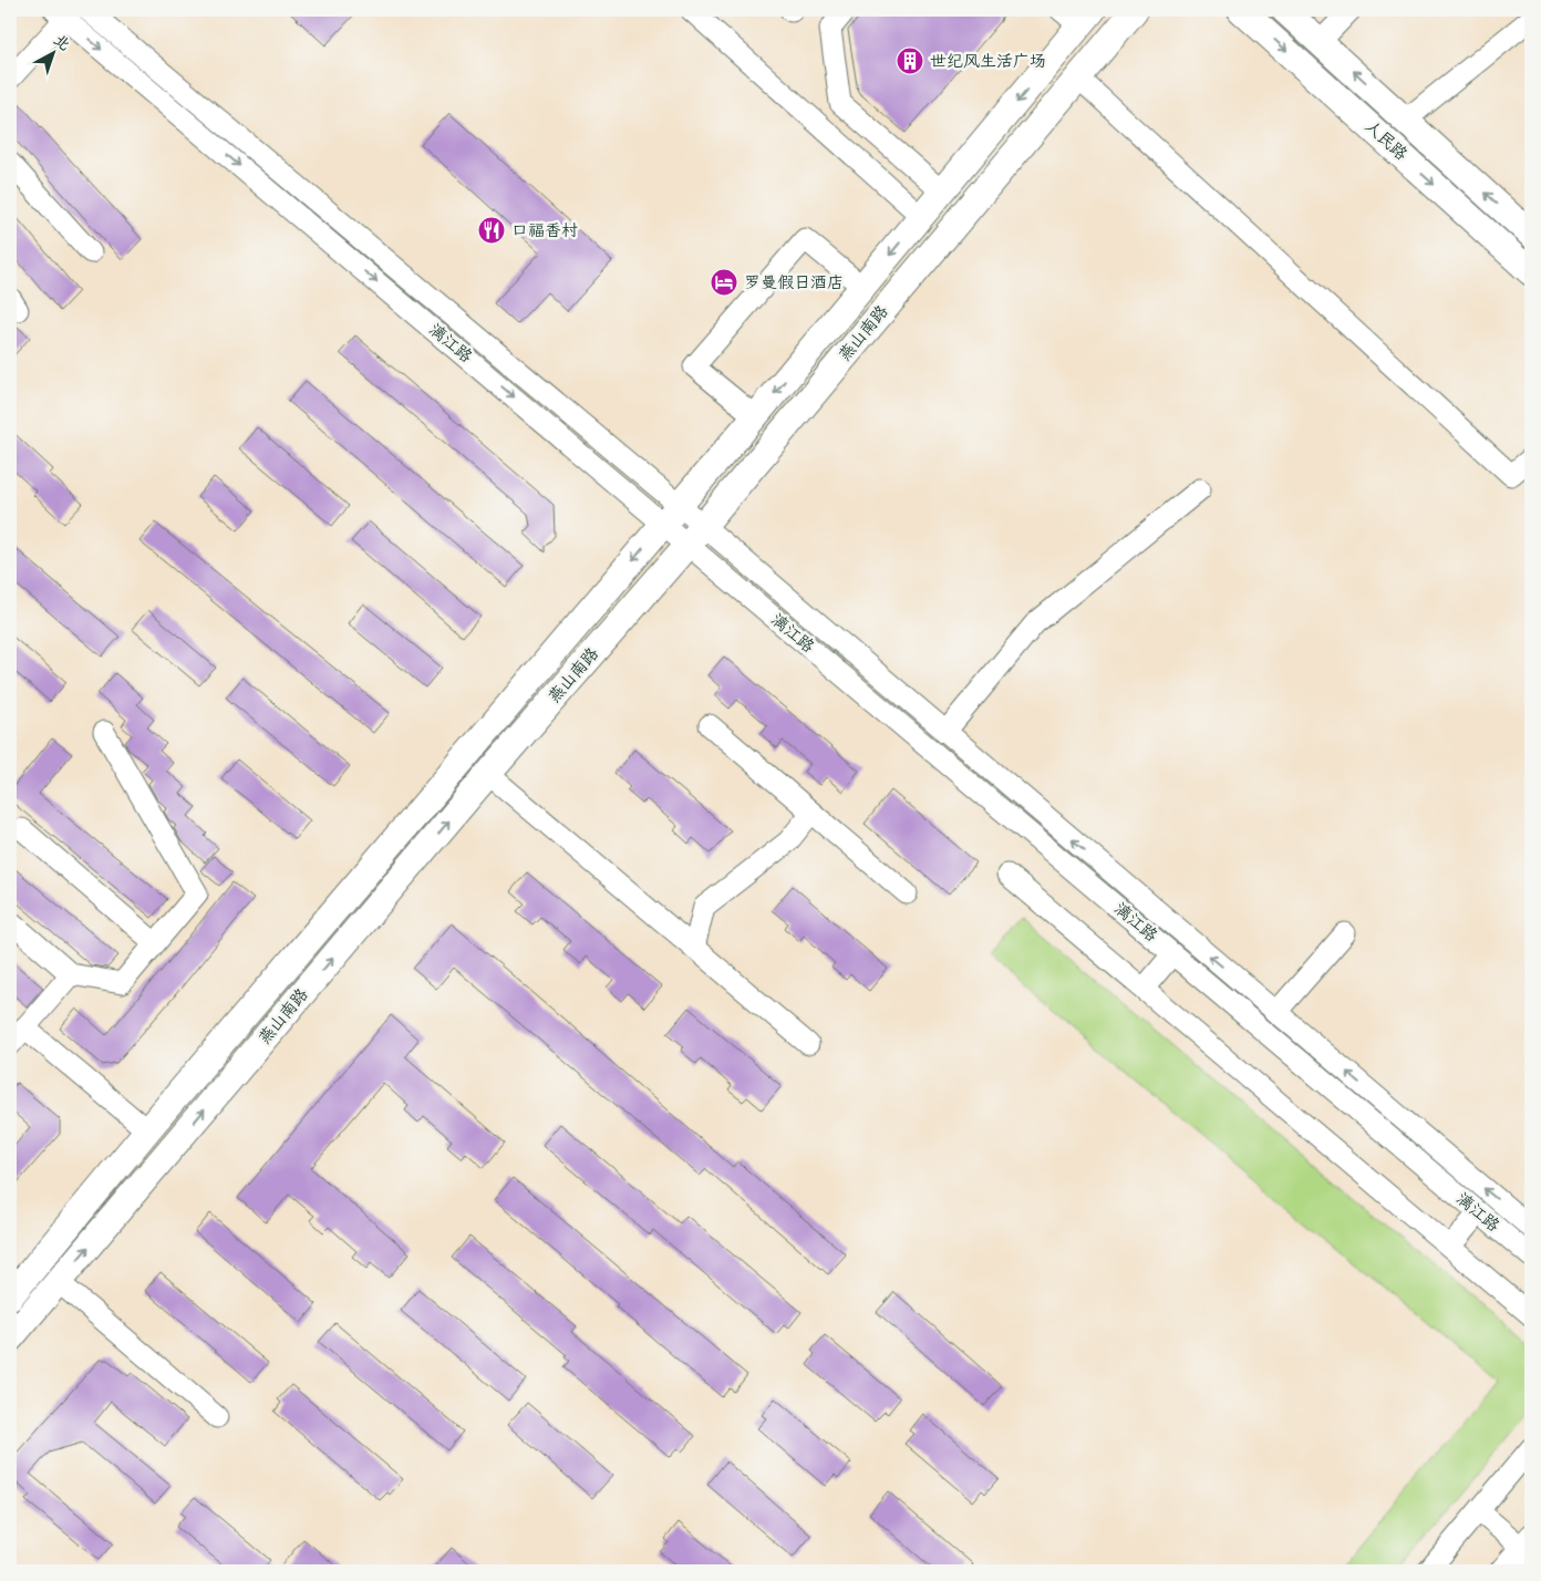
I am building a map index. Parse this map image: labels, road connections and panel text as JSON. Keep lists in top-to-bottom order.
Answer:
{
  "streets": {
    "main road": ["人民路", "燕山南路"],
    "street": ["漓江路"]
  },
  "crossings": [
    ["燕山南路", "漓江路"]
  ],
  "places": {
    "building": ["世纪风生活广场"],
    "restaurant": ["口福香村"],
    "hotel": ["罗曼假日酒店"]
  },
  "north": "top right"
}
